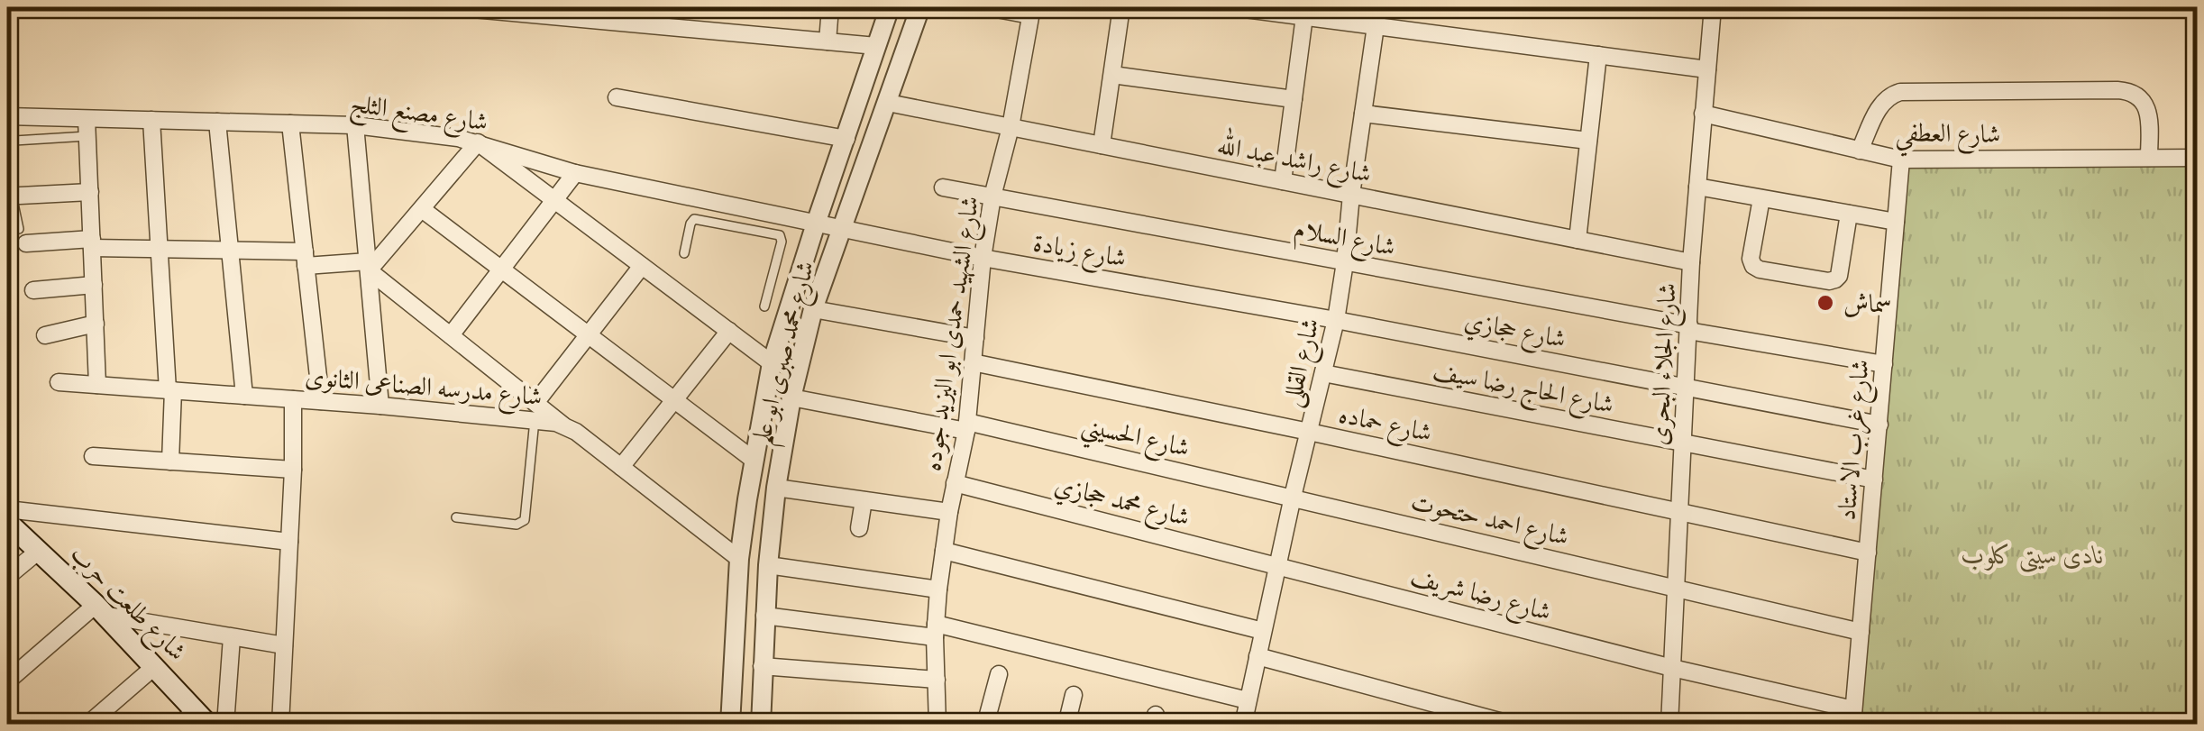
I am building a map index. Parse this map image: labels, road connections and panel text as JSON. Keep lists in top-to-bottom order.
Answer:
{
  "streets": {
    "main road": ["شارع طلعت حرب"],
    "street": [
      "شارع مصنع الثلج",
      "شارع العطفي",
      "شارع راشد عبد الله",
      "شارع السلام",
      "شارع زيادة",
      "شارع حجازي",
      "شارع الشهيد حمدى ابو اليزيد جوده",
      "شارع محمد صبرى ابو علم",
      "شارع القللى",
      "شارع الجلاء البحرى",
      "شارع مدرسه الصناعى الثانوى",
      "شارع الحاج رضا سيف",
      "شارع حماده",
      "شارع الحسيني",
      "شارع غرب الاستاد",
      "شارع محمد حجازي",
      "شارع احمد حتحوت",
      "شارع رضا شريف"
    ]
  },
  "crossings": [
    ["شارع مصنع الثلج", "شارع زيادة"],
    ["شارع مصنع الثلج", "شارع محمد صبرى ابو علم"],
    ["شارع العطفي", "شارع الجلاء البحرى"],
    ["شارع العطفي", "شارع غرب الاستاد"],
    ["شارع راشد عبد الله", "شارع الشهيد حمدى ابو اليزيد جوده"],
    ["شارع راشد عبد الله", "شارع محمد صبرى ابو علم"],
    ["شارع راشد عبد الله", "شارع القللى"],
    ["شارع راشد عبد الله", "شارع الجلاء البحرى"],
    ["شارع السلام", "شارع الشهيد حمدى ابو اليزيد جوده"],
    ["شارع السلام", "شارع القللى"],
    ["شارع السلام", "شارع الجلاء البحرى"],
    ["شارع السلام", "شارع غرب الاستاد"],
    ["شارع زيادة", "شارع حجازي"],
    ["شارع زيادة", "شارع الشهيد حمدى ابو اليزيد جوده"],
    ["شارع زيادة", "شارع محمد صبرى ابو علم"],
    ["شارع زيادة", "شارع القللى"],
    ["شارع حجازي", "شارع القللى"],
    ["شارع حجازي", "شارع الجلاء البحرى"],
    ["شارع حجازي", "شارع غرب الاستاد"],
    ["شارع الشهيد حمدى ابو اليزيد جوده", "شارع حماده"],
    ["شارع الشهيد حمدى ابو اليزيد جوده", "شارع الحسيني"],
    ["شارع الشهيد حمدى ابو اليزيد جوده", "شارع محمد حجازي"],
    ["شارع محمد صبرى ابو علم", "شارع مدرسه الصناعى الثانوى"],
    ["شارع محمد صبرى ابو علم", "شارع الحسيني"],
    ["شارع القللى", "شارع الحاج رضا سيف"],
    ["شارع القللى", "شارع حماده"],
    ["شارع القللى", "شارع الحسيني"],
    ["شارع القللى", "شارع محمد حجازي"],
    ["شارع القللى", "شارع احمد حتحوت"],
    ["شارع القللى", "شارع رضا شريف"],
    ["شارع الجلاء البحرى", "شارع الحاج رضا سيف"],
    ["شارع الجلاء البحرى", "شارع حماده"],
    ["شارع الجلاء البحرى", "شارع احمد حتحوت"],
    ["شارع الجلاء البحرى", "شارع رضا شريف"],
    ["شارع الحاج رضا سيف", "شارع غرب الاستاد"],
    ["شارع حماده", "شارع غرب الاستاد"],
    ["شارع الحسيني", "شارع احمد حتحوت"],
    ["شارع غرب الاستاد", "شارع احمد حتحوت"],
    ["شارع غرب الاستاد", "شارع رضا شريف"],
    ["شارع محمد حجازي", "شارع رضا شريف"]
  ],
  "parks": ["نادى سيتى كلوب"],
  "places": ["سماش"]
}
